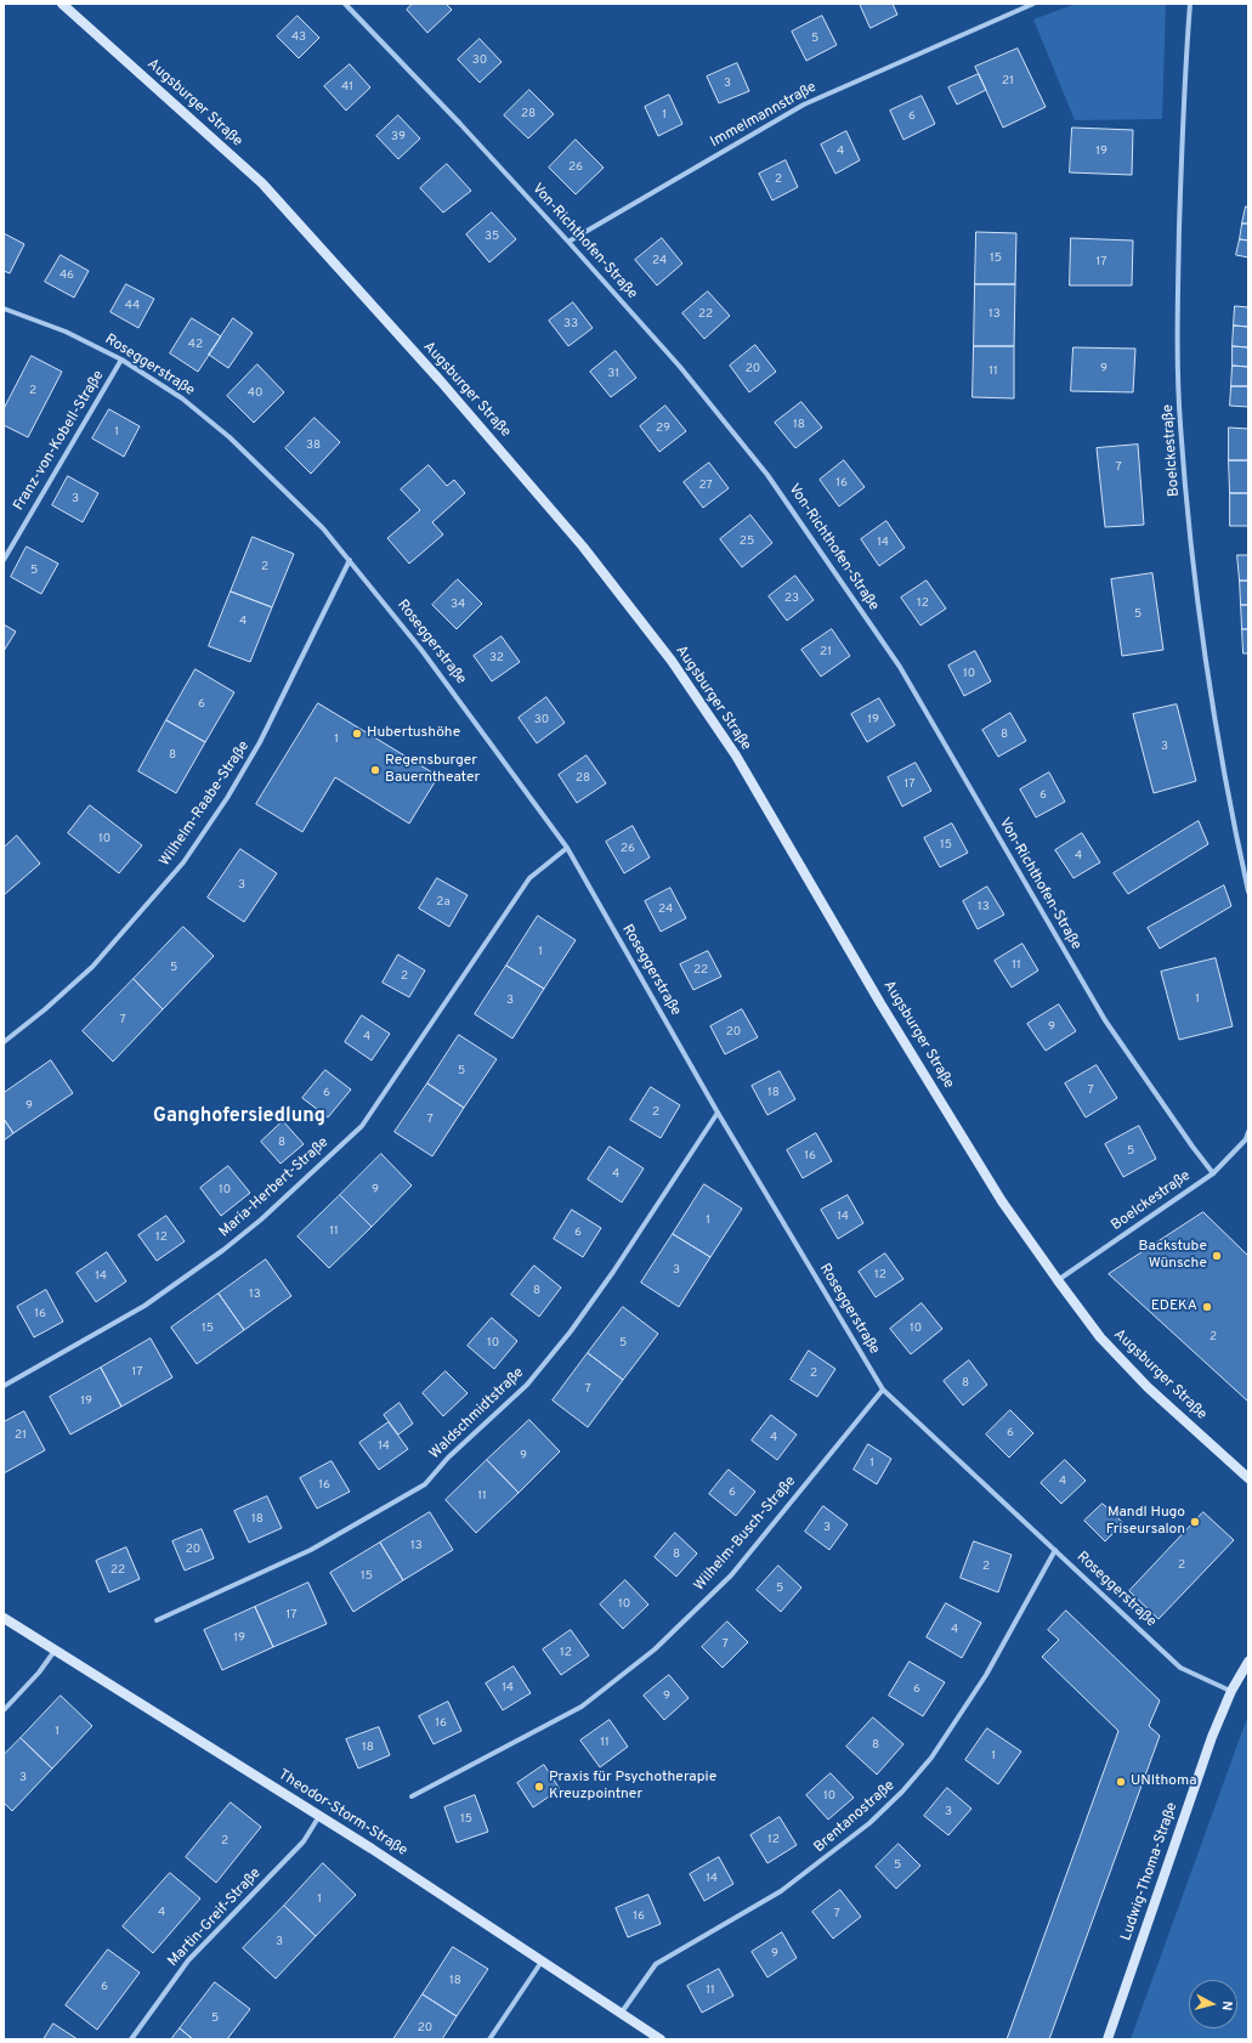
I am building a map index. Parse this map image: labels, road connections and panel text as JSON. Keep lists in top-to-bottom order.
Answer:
{
  "streets": {
    "street": [
      "Augsburger Straße",
      "Immelmannstraße",
      "Von-Richthofen-Straße",
      "Roseggerstraße",
      "Franz-von-Kobell-Straße",
      "Boelckestraße",
      "Wilhelm-Raabe-Straße",
      "Maria-Herbert-Straße",
      "Waldschmidtstraße",
      "Wilhelm-Busch-Straße",
      "Theodor-Storm-Straße",
      "Brentanostraße",
      "Ludwig-Thoma-Straße",
      "Martin-Greif-Straße"
    ]
  },
  "crossings": [
    ["Augsburger Straße", "Boelckestraße"],
    ["Immelmannstraße", "Von-Richthofen-Straße"],
    ["Von-Richthofen-Straße", "Boelckestraße"],
    ["Roseggerstraße", "Franz-von-Kobell-Straße"],
    ["Roseggerstraße", "Wilhelm-Raabe-Straße"],
    ["Roseggerstraße", "Maria-Herbert-Straße"],
    ["Roseggerstraße", "Waldschmidtstraße"],
    ["Roseggerstraße", "Wilhelm-Busch-Straße"],
    ["Roseggerstraße", "Brentanostraße"],
    ["Roseggerstraße", "Ludwig-Thoma-Straße"],
    ["Theodor-Storm-Straße", "Brentanostraße"],
    ["Theodor-Storm-Straße", "Martin-Greif-Straße"]
  ],
  "districts": ["Ganghofersiedlung"],
  "places": [
    "Hubertushöhe",
    "Regensburger Bauerntheater",
    "Backstube Wünsche",
    "EDEKA",
    "Mandl Hugo Friseursalon",
    "UNIthoma",
    "Praxis für Psychotherapie Kreuzpointner"
  ],
  "house_numbers": [
    "43",
    "5",
    "30",
    "21",
    "3",
    "41",
    "28",
    "1",
    "6",
    "39",
    "4",
    "19",
    "26",
    "2",
    "35",
    "15",
    "24",
    "17",
    "46",
    "44",
    "22",
    "13",
    "33",
    "42",
    "20",
    "9",
    "11",
    "31",
    "2",
    "40",
    "18",
    "29",
    "1",
    "38",
    "7",
    "16",
    "27",
    "3",
    "25",
    "14",
    "2",
    "5",
    "23",
    "12",
    "34",
    "5",
    "4",
    "21",
    "32",
    "10",
    "6",
    "30",
    "19",
    "8",
    "1",
    "3",
    "8",
    "28",
    "17",
    "6",
    "10",
    "15",
    "26",
    "4",
    "3",
    "2a",
    "13",
    "24",
    "1",
    "11",
    "5",
    "22",
    "2",
    "1",
    "3",
    "7",
    "9",
    "20",
    "4",
    "5",
    "7",
    "6",
    "18",
    "9",
    "2",
    "7",
    "8",
    "5",
    "16",
    "4",
    "10",
    "9",
    "14",
    "1",
    "11",
    "6",
    "12",
    "3",
    "12",
    "14",
    "8",
    "13",
    "16",
    "15",
    "10",
    "2",
    "10",
    "5",
    "17",
    "2",
    "8",
    "7",
    "19",
    "6",
    "21",
    "4",
    "14",
    "9",
    "1",
    "4",
    "16",
    "6",
    "11",
    "18",
    "3",
    "13",
    "20",
    "8",
    "2",
    "2",
    "22",
    "15",
    "5",
    "10",
    "17",
    "4",
    "19",
    "7",
    "12",
    "14",
    "6",
    "9",
    "16",
    "1",
    "11",
    "8",
    "18",
    "1",
    "3",
    "10",
    "3",
    "15",
    "12",
    "2",
    "5",
    "14",
    "1",
    "4",
    "7",
    "16",
    "3",
    "9",
    "18",
    "6",
    "11",
    "5",
    "20"
  ],
  "north": "right"
}
